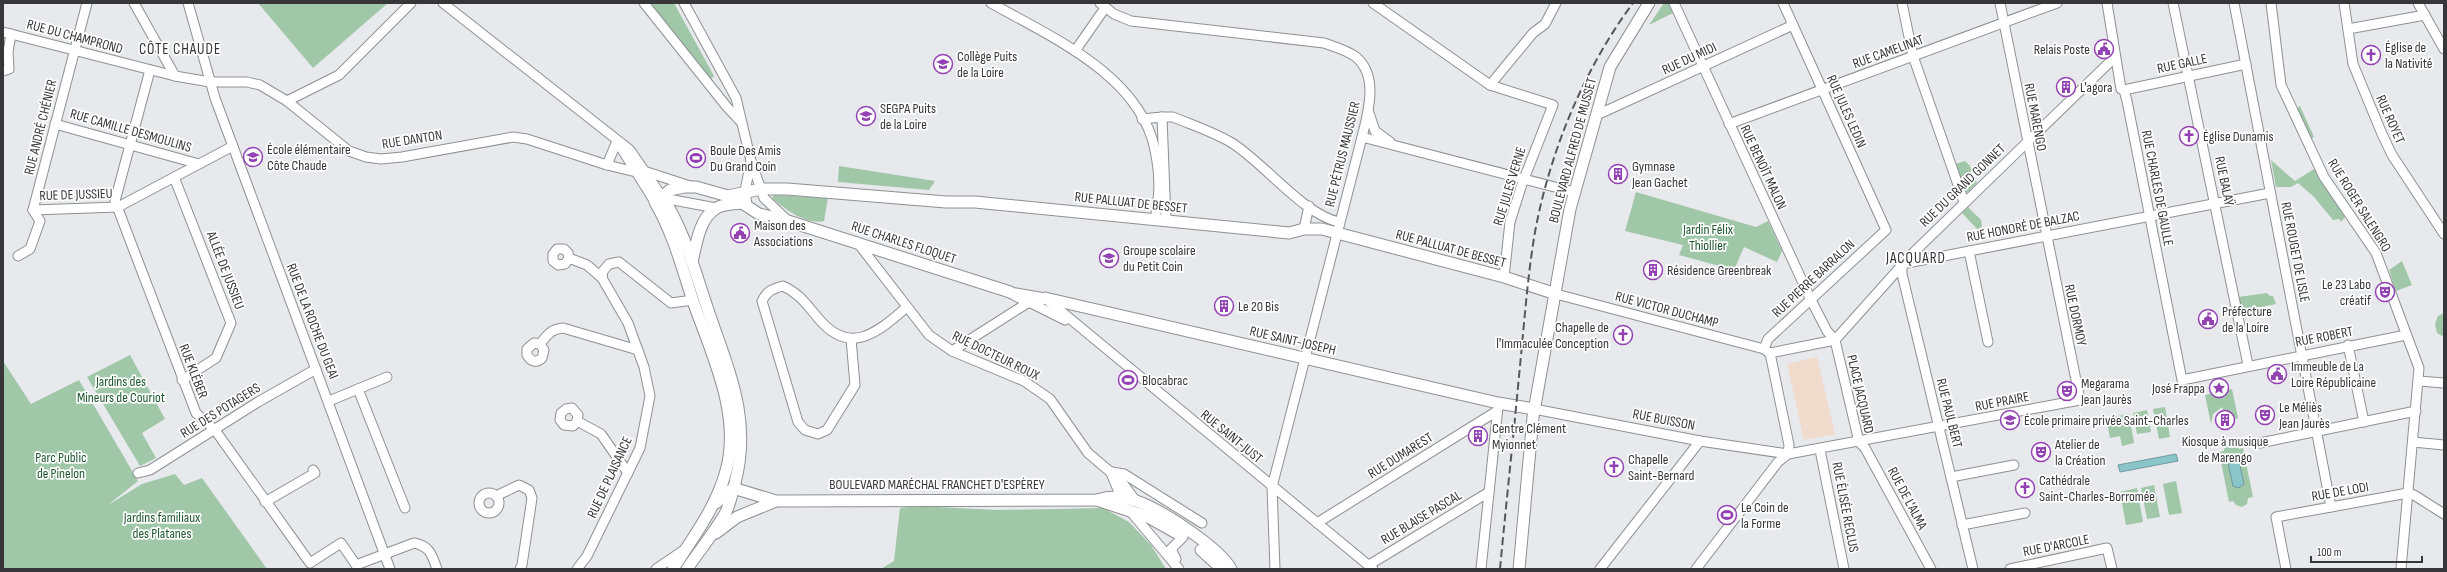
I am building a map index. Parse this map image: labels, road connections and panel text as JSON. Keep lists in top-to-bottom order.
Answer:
{
  "streets": {
    "main road": [
      "BOULEVARD ALFRED DE MUSSET",
      "RUE PALLUAT DE BESSET",
      "RUE CHARLES FLOQUET",
      "RUE SAINT-JOSEPH",
      "BOULEVARD MARÉCHAL FRANCHET D'ESPÈREY"
    ],
    "street": [
      "RUE DU CHAMPROND",
      "RUE CAMELINAT",
      "RUE DU MIDI",
      "RUE GALLE",
      "RUE JULES LEDIN",
      "RUE MARENGO",
      "RUE ROYET",
      "RUE ANDRÉ CHÉNIER",
      "RUE CAMILLE DESMOULINS",
      "RUE DANTON",
      "RUE PÉTRUS MAUSSIER",
      "RUE BENOÎT MALON",
      "RUE BALAŸ",
      "RUE DU GRAND GONNET",
      "RUE JULES VERNE",
      "RUE CHARLES DE GAULLE",
      "RUE DE JUSSIEU",
      "RUE ROGER SALENGRO",
      "RUE HONORÉ DE BALZAC",
      "RUE ROUGET DE LISLE",
      "ALLÉE DE JUSSIEU",
      "RUE PIERRE BARRALON",
      "RUE VICTOR DUCHAMP",
      "RUE DORMOY",
      "RUE DE LA ROCHE DU GEAI",
      "RUE ROBERT",
      "RUE DOCTEUR ROUX",
      "RUE KLÉBER",
      "PLACE JACQUARD",
      "RUE PRAIRE",
      "RUE DES POTAGERS",
      "RUE PAUL BERT",
      "RUE BUISSON",
      "RUE SAINT-JUST",
      "RUE DUMAREST",
      "RUE DE PLAISANCE",
      "RUE DE LODI",
      "RUE DE L'ALMA",
      "RUE ÉLISÉE RECLUS",
      "RUE BLAISE PASCAL",
      "RUE D'ARCOLE"
    ]
  },
  "crossings": [
    ["RUE DU CHAMPROND", "RUE ANDRÉ CHÉNIER"],
    ["RUE DU CHAMPROND", "RUE DANTON"],
    ["RUE DU CHAMPROND", "RUE DE LA ROCHE DU GEAI"],
    ["RUE DU CHAMPROND", "RUE KLÉBER"],
    ["RUE CAMELINAT", "RUE JULES LEDIN"],
    ["RUE CAMELINAT", "RUE MARENGO"],
    ["RUE CAMELINAT", "RUE BENOÎT MALON"],
    ["RUE DU MIDI", "RUE JULES LEDIN"],
    ["RUE DU MIDI", "BOULEVARD ALFRED DE MUSSET"],
    ["RUE DU MIDI", "RUE BENOÎT MALON"],
    ["RUE GALLE", "RUE BALAŸ"],
    ["RUE GALLE", "RUE CHARLES DE GAULLE"],
    ["RUE GALLE", "RUE ROUGET DE LISLE"],
    ["RUE JULES LEDIN", "RUE PIERRE BARRALON"],
    ["RUE MARENGO", "RUE DU GRAND GONNET"],
    ["RUE MARENGO", "RUE HONORÉ DE BALZAC"],
    ["RUE MARENGO", "RUE DORMOY"],
    ["RUE ANDRÉ CHÉNIER", "RUE CAMILLE DESMOULINS"],
    ["RUE ANDRÉ CHÉNIER", "RUE DE JUSSIEU"],
    ["RUE CAMILLE DESMOULINS", "RUE DE JUSSIEU"],
    ["RUE CAMILLE DESMOULINS", "RUE KLÉBER"],
    ["RUE DANTON", "RUE PALLUAT DE BESSET"],
    ["RUE DANTON", "RUE DE LA ROCHE DU GEAI"],
    ["BOULEVARD ALFRED DE MUSSET", "RUE PALLUAT DE BESSET"],
    ["BOULEVARD ALFRED DE MUSSET", "RUE VICTOR DUCHAMP"],
    ["BOULEVARD ALFRED DE MUSSET", "RUE SAINT-JOSEPH"],
    ["BOULEVARD ALFRED DE MUSSET", "RUE BUISSON"],
    ["RUE PÉTRUS MAUSSIER", "RUE PALLUAT DE BESSET"],
    ["RUE PÉTRUS MAUSSIER", "RUE SAINT-JOSEPH"],
    ["RUE PÉTRUS MAUSSIER", "RUE SAINT-JUST"],
    ["RUE BENOÎT MALON", "RUE DU GRAND GONNET"],
    ["RUE BENOÎT MALON", "RUE PIERRE BARRALON"],
    ["RUE BENOÎT MALON", "PLACE JACQUARD"],
    ["RUE BALAŸ", "RUE HONORÉ DE BALZAC"],
    ["RUE BALAŸ", "RUE ROBERT"],
    ["RUE DU GRAND GONNET", "RUE CHARLES DE GAULLE"],
    ["RUE DU GRAND GONNET", "RUE HONORÉ DE BALZAC"],
    ["RUE DU GRAND GONNET", "PLACE JACQUARD"],
    ["RUE DU GRAND GONNET", "RUE PAUL BERT"],
    ["RUE JULES VERNE", "RUE PALLUAT DE BESSET"],
    ["RUE CHARLES DE GAULLE", "RUE HONORÉ DE BALZAC"],
    ["RUE CHARLES DE GAULLE", "RUE ROBERT"],
    ["RUE DE JUSSIEU", "ALLÉE DE JUSSIEU"],
    ["RUE DE JUSSIEU", "RUE DE LA ROCHE DU GEAI"],
    ["RUE DE JUSSIEU", "RUE KLÉBER"],
    ["RUE PALLUAT DE BESSET", "RUE CHARLES FLOQUET"],
    ["RUE PALLUAT DE BESSET", "RUE VICTOR DUCHAMP"],
    ["RUE ROGER SALENGRO", "RUE ROBERT"],
    ["RUE ROGER SALENGRO", "RUE DE LODI"],
    ["RUE HONORÉ DE BALZAC", "RUE ROUGET DE LISLE"],
    ["RUE HONORÉ DE BALZAC", "RUE DORMOY"],
    ["RUE HONORÉ DE BALZAC", "RUE PAUL BERT"],
    ["RUE CHARLES FLOQUET", "RUE SAINT-JOSEPH"],
    ["RUE CHARLES FLOQUET", "RUE DOCTEUR ROUX"],
    ["RUE CHARLES FLOQUET", "RUE SAINT-JUST"],
    ["RUE ROUGET DE LISLE", "RUE ROBERT"],
    ["RUE ROUGET DE LISLE", "RUE DE LODI"],
    ["ALLÉE DE JUSSIEU", "RUE KLÉBER"],
    ["RUE PIERRE BARRALON", "RUE VICTOR DUCHAMP"],
    ["RUE PIERRE BARRALON", "PLACE JACQUARD"],
    ["RUE VICTOR DUCHAMP", "PLACE JACQUARD"],
    ["RUE DORMOY", "RUE PRAIRE"],
    ["RUE DE LA ROCHE DU GEAI", "RUE KLÉBER"],
    ["RUE DE LA ROCHE DU GEAI", "RUE DES POTAGERS"],
    ["RUE SAINT-JOSEPH", "RUE BUISSON"],
    ["RUE SAINT-JOSEPH", "RUE SAINT-JUST"],
    ["RUE SAINT-JOSEPH", "RUE DUMAREST"],
    ["RUE DOCTEUR ROUX", "BOULEVARD MARÉCHAL FRANCHET D'ESPÈREY"],
    ["RUE KLÉBER", "RUE DES POTAGERS"],
    ["PLACE JACQUARD", "RUE PRAIRE"],
    ["PLACE JACQUARD", "RUE BUISSON"],
    ["PLACE JACQUARD", "RUE DE L'ALMA"],
    ["PLACE JACQUARD", "RUE ÉLISÉE RECLUS"],
    ["RUE PRAIRE", "RUE PAUL BERT"],
    ["RUE PRAIRE", "RUE DE L'ALMA"],
    ["RUE SAINT-JUST", "RUE DUMAREST"],
    ["RUE SAINT-JUST", "RUE BLAISE PASCAL"]
  ],
  "districts": ["CÔTE CHAUDE", "JACQUARD"],
  "parks": [
    "Jardin Félix Thiollier",
    "Jardins des Mineurs de Couriot",
    "Parc Public de Pinelon",
    "Jardins familiaux des Platanes"
  ],
  "places": {
    "public building": [
      "Relais Poste",
      "Maison des Associations",
      "Préfecture de la Loire",
      "Immeuble de La Loire Républicaine"
    ],
    "church": [
      "Église de la Nativité",
      "Église Dunamis",
      "Chapelle de l'Immaculée Conception",
      "Chapelle Saint-Bernard",
      "Cathédrale Saint-Charles-Borromée"
    ],
    "school or university": [
      "Collège Puits de la Loire",
      "SEGPA Puits de la Loire",
      "École élémentaire Côte Chaude",
      "Groupe scolaire du Petit Coin",
      "École primaire privée Saint-Charles"
    ],
    "building": [
      "L'agora",
      "Gymnase Jean Gachet",
      "Résidence Greenbreak",
      "Le 20 Bis",
      "Kiosque à musique de Marengo",
      "Centre Clément Myionnet"
    ],
    "sports": ["Boule Des Amis Du Grand Coin", "Blocabrac", "Le Coin de la Forme"],
    "theatre": [
      "Le 23 Labo créatif",
      "Megarama Jean Jaurès",
      "Le Méliès Jean Jaurès",
      "Atelier de la Création"
    ],
    "place": ["José Frappa"]
  },
  "scale_bar": "100 m"
}
